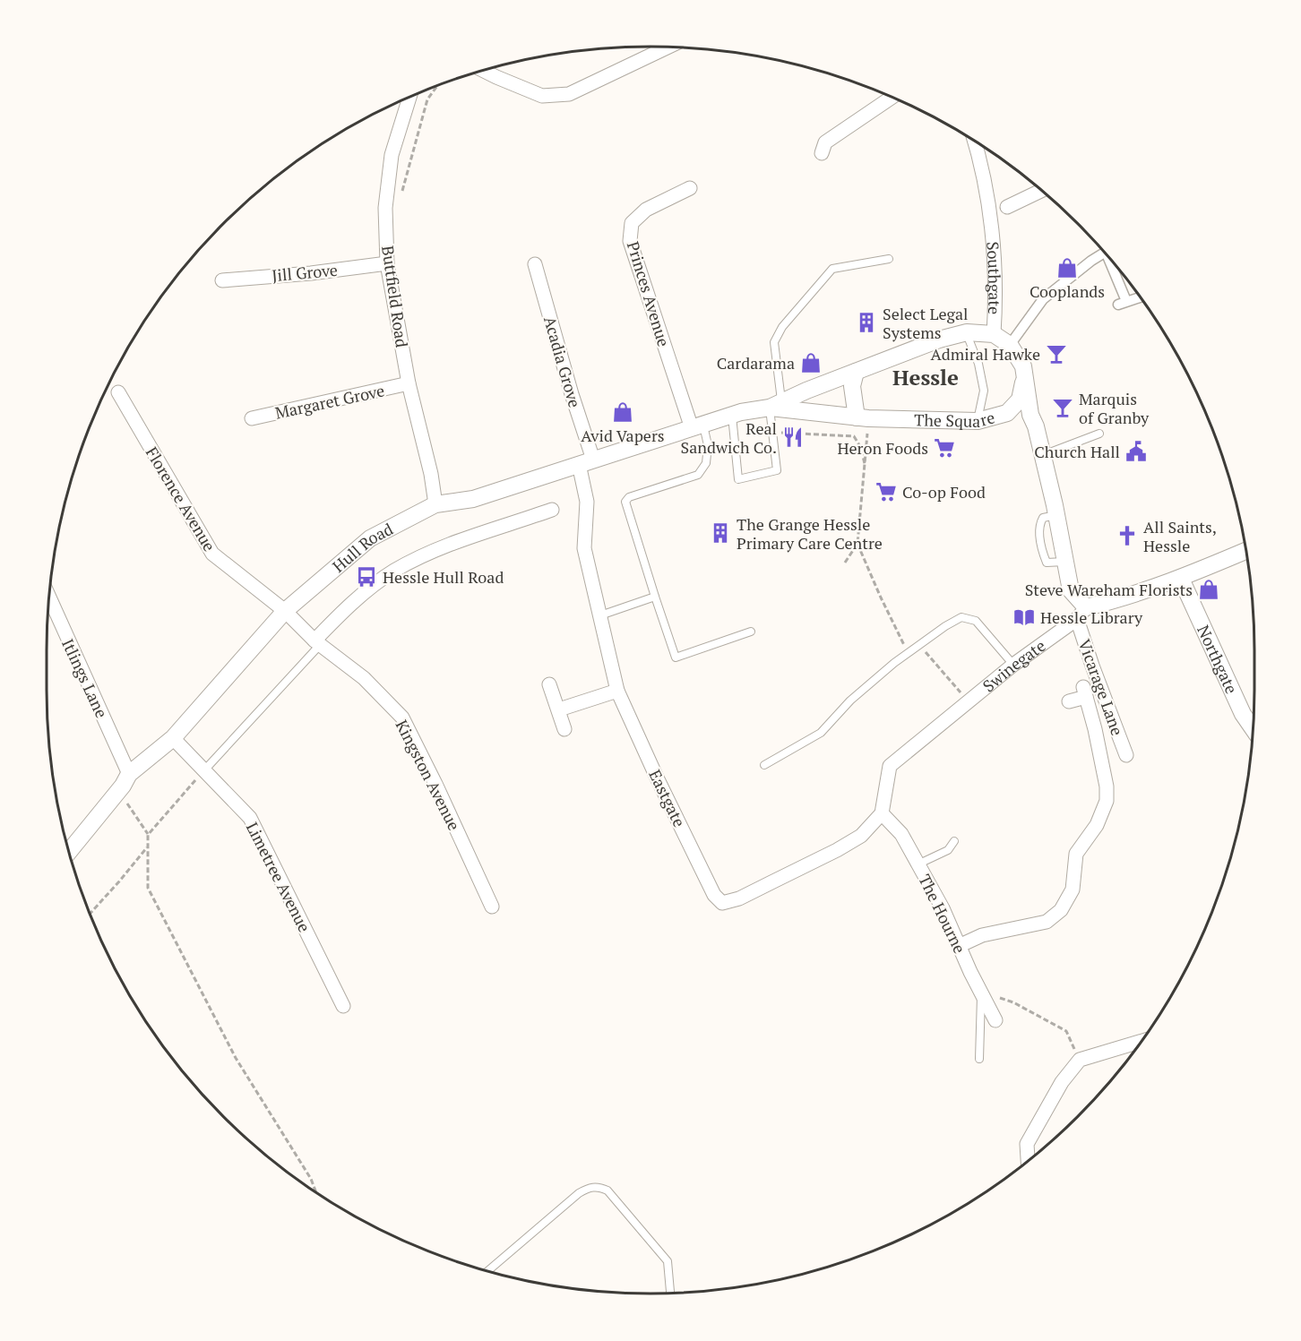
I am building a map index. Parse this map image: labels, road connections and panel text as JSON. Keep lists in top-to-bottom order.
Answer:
{
  "streets": {
    "street": [
      "Jill Grove",
      "Southgate",
      "Princes Avenue",
      "Buttfield Road",
      "Acadia Grove",
      "Margaret Grove",
      "The Square",
      "Florence Avenue",
      "Hull Road",
      "Northgate",
      "Swinegate",
      "Itlings Lane",
      "Vicarage Lane",
      "Kingston Avenue",
      "Eastgate",
      "Limetree Avenue",
      "The Hourne"
    ]
  },
  "crossings": [
    ["Jill Grove", "Buttfield Road"],
    ["Southgate", "The Square"],
    ["Southgate", "Swinegate"],
    ["Southgate", "Vicarage Lane"],
    ["Princes Avenue", "Hull Road"],
    ["Buttfield Road", "Margaret Grove"],
    ["Buttfield Road", "Hull Road"],
    ["Acadia Grove", "Hull Road"],
    ["Acadia Grove", "Eastgate"],
    ["The Square", "Hull Road"],
    ["Florence Avenue", "Hull Road"],
    ["Florence Avenue", "Kingston Avenue"],
    ["Hull Road", "Itlings Lane"],
    ["Hull Road", "Kingston Avenue"],
    ["Hull Road", "Eastgate"],
    ["Hull Road", "Limetree Avenue"],
    ["Northgate", "Swinegate"],
    ["Swinegate", "Vicarage Lane"],
    ["Swinegate", "Eastgate"],
    ["Swinegate", "The Hourne"],
    ["Eastgate", "The Hourne"]
  ],
  "districts": ["Hessle"],
  "places": {
    "shop": [
      "Cooplands",
      "Cardarama",
      "Avid Vapers",
      "Steve Wareham Florists"
    ],
    "building": ["Select Legal Systems", "The Grange Hessle Primary Care Centre"],
    "bar": ["Admiral Hawke", "Marquis of Granby"],
    "restaurant": ["Real Sandwich Co."],
    "supermarket": ["Heron Foods", "Co-op Food"],
    "public building": ["Church Hall"],
    "church": ["All Saints, Hessle"],
    "bus stop": ["Hessle Hull Road"],
    "library": ["Hessle Library"]
  }
}
